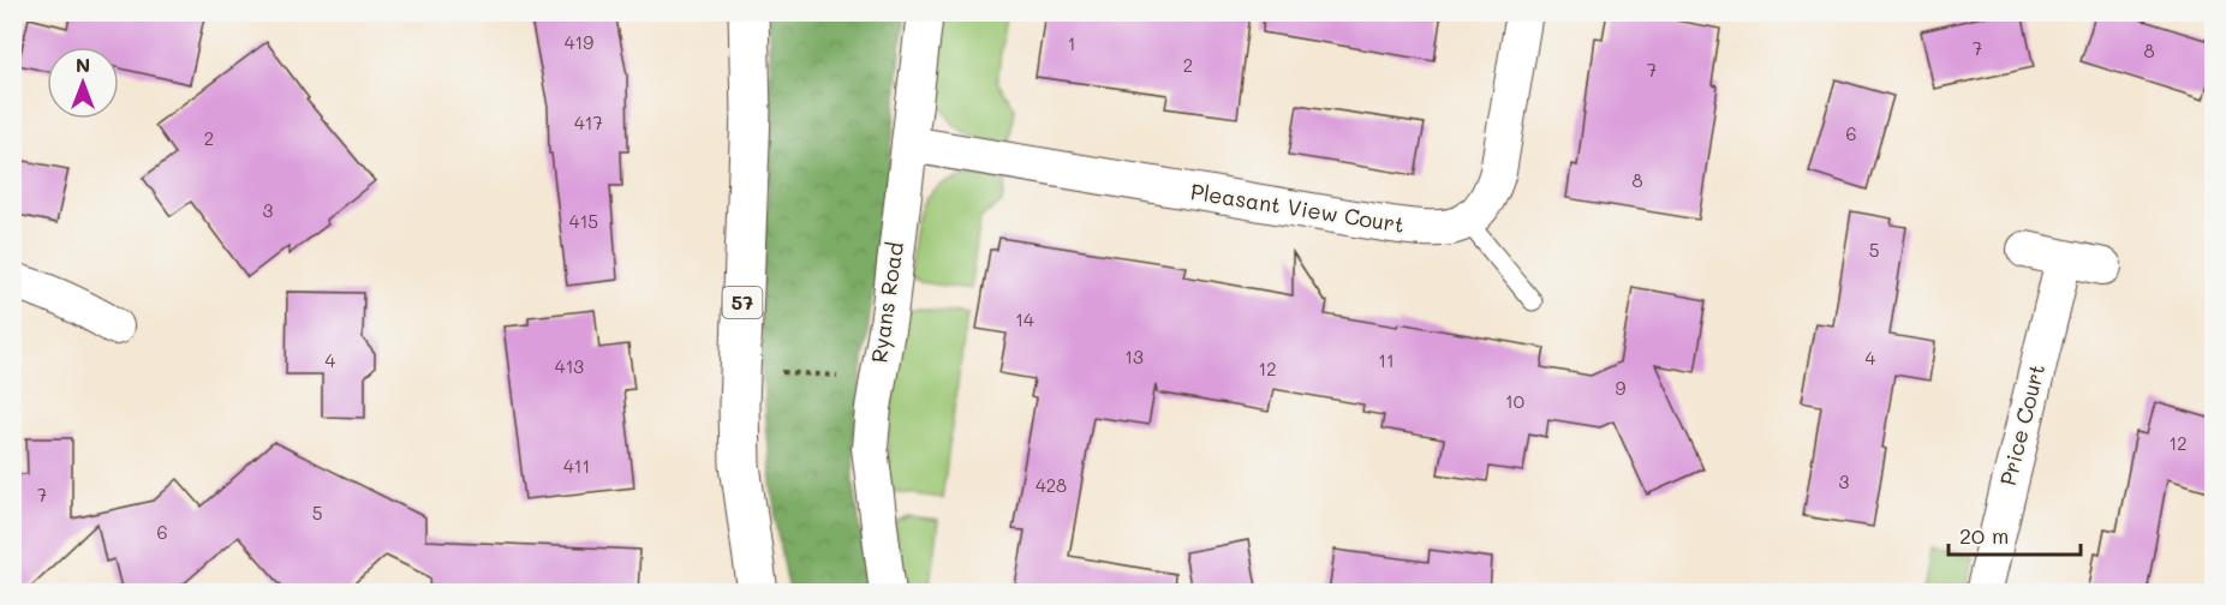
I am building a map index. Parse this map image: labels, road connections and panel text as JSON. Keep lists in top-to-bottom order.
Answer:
{
  "streets": {
    "main road": ["57"],
    "street": ["Pleasant View Court", "Ryans Road", "Price Court"]
  },
  "crossings": [
    ["Pleasant View Court", "Ryans Road"]
  ],
  "house_numbers": [
    "419",
    "1",
    "7",
    "8",
    "2",
    "7",
    "417",
    "6",
    "2",
    "8",
    "3",
    "415",
    "5",
    "14",
    "13",
    "4",
    "4",
    "11",
    "413",
    "12",
    "9",
    "10",
    "12",
    "411",
    "3",
    "428",
    "7",
    "5",
    "6"
  ],
  "scale_bar": "20 m",
  "north": "top"
}
